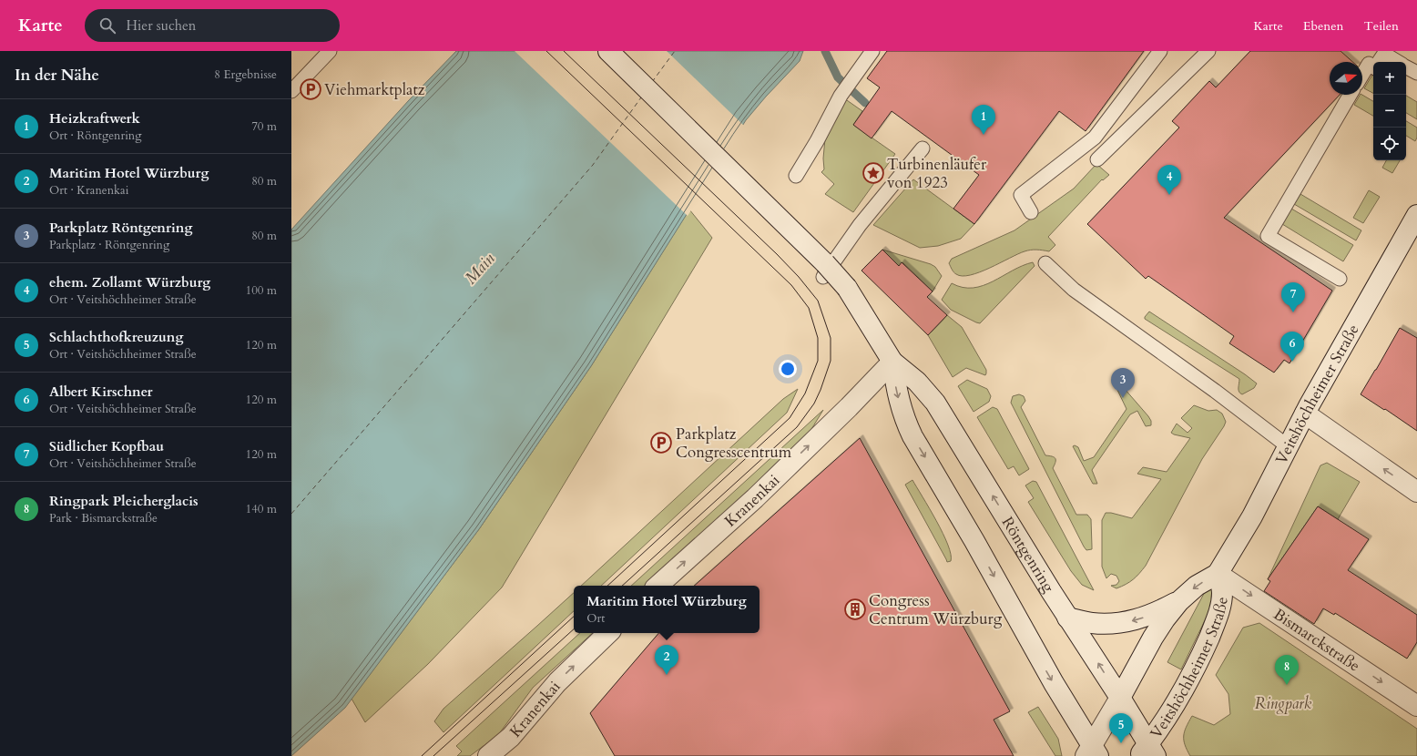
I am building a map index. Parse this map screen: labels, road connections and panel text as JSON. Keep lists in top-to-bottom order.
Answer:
{
  "streets": {
    "main road": [
      "Veitshöchheimer Straße",
      "Kranenkai",
      "Röntgenring",
      "Bismarckstraße"
    ]
  },
  "crossings": [
    ["Veitshöchheimer Straße", "Röntgenring"],
    ["Veitshöchheimer Straße", "Bismarckstraße"],
    ["Kranenkai", "Röntgenring"]
  ],
  "one_way": ["Kranenkai"],
  "water": ["Main"],
  "parks": ["Ringpark"],
  "places": {
    "parking": ["Viehmarktplatz", "Parkplatz Congresscentrum"],
    "place": ["Turbinenläufer von 1923"],
    "building": ["Congress Centrum Würzburg"]
  },
  "north": "right",
  "page": {
    "header": "Karte",
    "search": "Hier suchen",
    "nav": ["Karte", "Ebenen", "Teilen"],
    "heading": ["In der Nähe", "8 Ergebnisse"],
    "map_buttons": ["+", "−"],
    "list": [
      {
        "mark": "1",
        "name": "Heizkraftwerk",
        "note": "Ort · Röntgenring",
        "value": "70 m"
      },
      {
        "mark": "2",
        "name": "Maritim Hotel Würzburg",
        "note": "Ort · Kranenkai",
        "value": "80 m"
      },
      {
        "mark": "3",
        "name": "Parkplatz Röntgenring",
        "note": "Parkplatz · Röntgenring",
        "value": "80 m"
      },
      {
        "mark": "4",
        "name": "ehem. Zollamt Würzburg",
        "note": "Ort · Veitshöchheimer Straße",
        "value": "100 m"
      },
      {
        "mark": "5",
        "name": "Schlachthofkreuzung",
        "note": "Ort · Veitshöchheimer Straße",
        "value": "120 m"
      },
      {
        "mark": "6",
        "name": "Albert Kirschner",
        "note": "Ort · Veitshöchheimer Straße",
        "value": "120 m"
      },
      {
        "mark": "7",
        "name": "Südlicher Kopfbau",
        "note": "Ort · Veitshöchheimer Straße",
        "value": "120 m"
      },
      {
        "mark": "8",
        "name": "Ringpark Pleicherglacis",
        "note": "Park · Bismarckstraße",
        "value": "140 m"
      }
    ],
    "pins": [
      "1",
      "4",
      "7",
      "6",
      "3",
      "2",
      "8",
      "5"
    ],
    "popup": ["Maritim Hotel Würzburg", "Ort"]
  }
}
